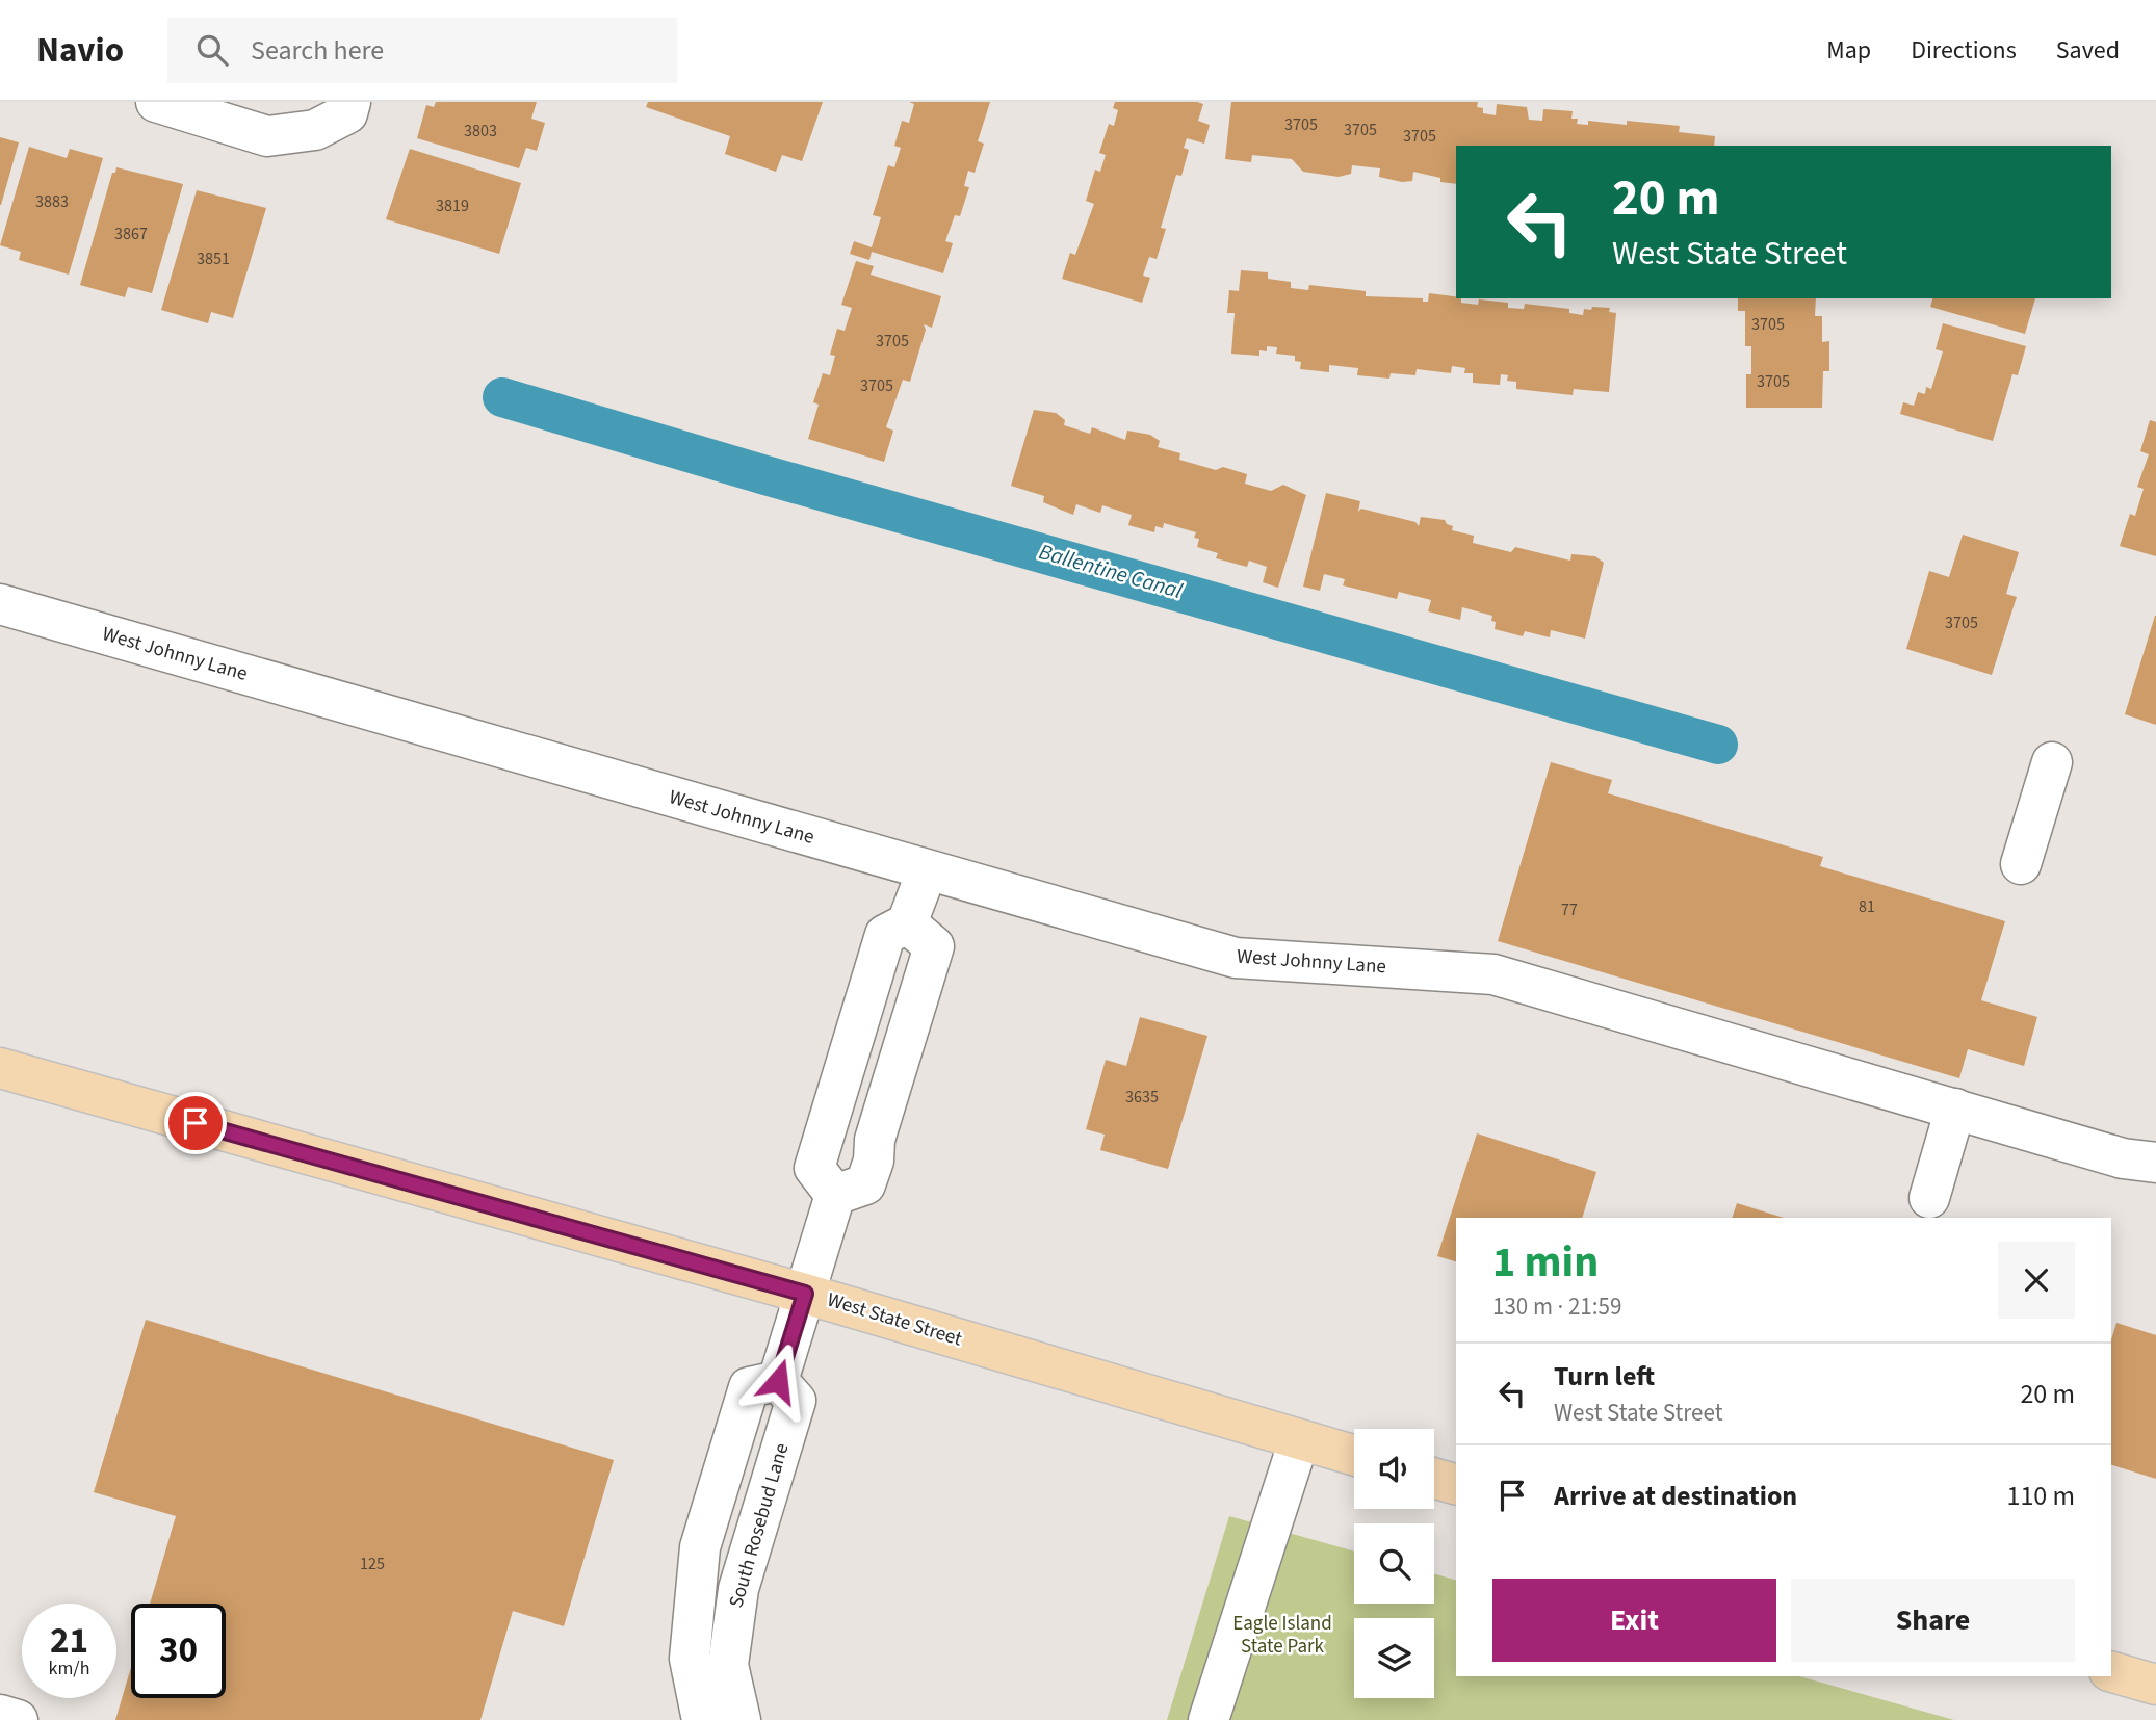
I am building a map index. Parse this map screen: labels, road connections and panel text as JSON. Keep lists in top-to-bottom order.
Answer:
{
  "streets": {
    "main road": ["West State Street"],
    "street": ["West Johnny Lane", "South Rosebud Lane"]
  },
  "water": ["Ballentine Canal"],
  "parks": ["Eagle Island State Park"],
  "house_numbers": [
    "3705",
    "3705",
    "3803",
    "3705",
    "3883",
    "3819",
    "3867",
    "3851",
    "3705",
    "3705",
    "3705",
    "3705",
    "3705",
    "81",
    "77",
    "3635",
    "125"
  ],
  "page": {
    "header": "Navio",
    "search": "Search here",
    "nav": ["Map", "Directions", "Saved"],
    "turn": ["20 m", "West State Street"],
    "heading": ["1 min", "130 m · 21:59"],
    "list": [
      {
        "name": "Turn left",
        "note": "West State Street",
        "value": "20 m"
      },
      {
        "name": "Arrive at destination",
        "value": "110 m"
      }
    ],
    "buttons": ["Exit", "Share"],
    "speed": "21 km/h",
    "limit": "30"
  }
}
